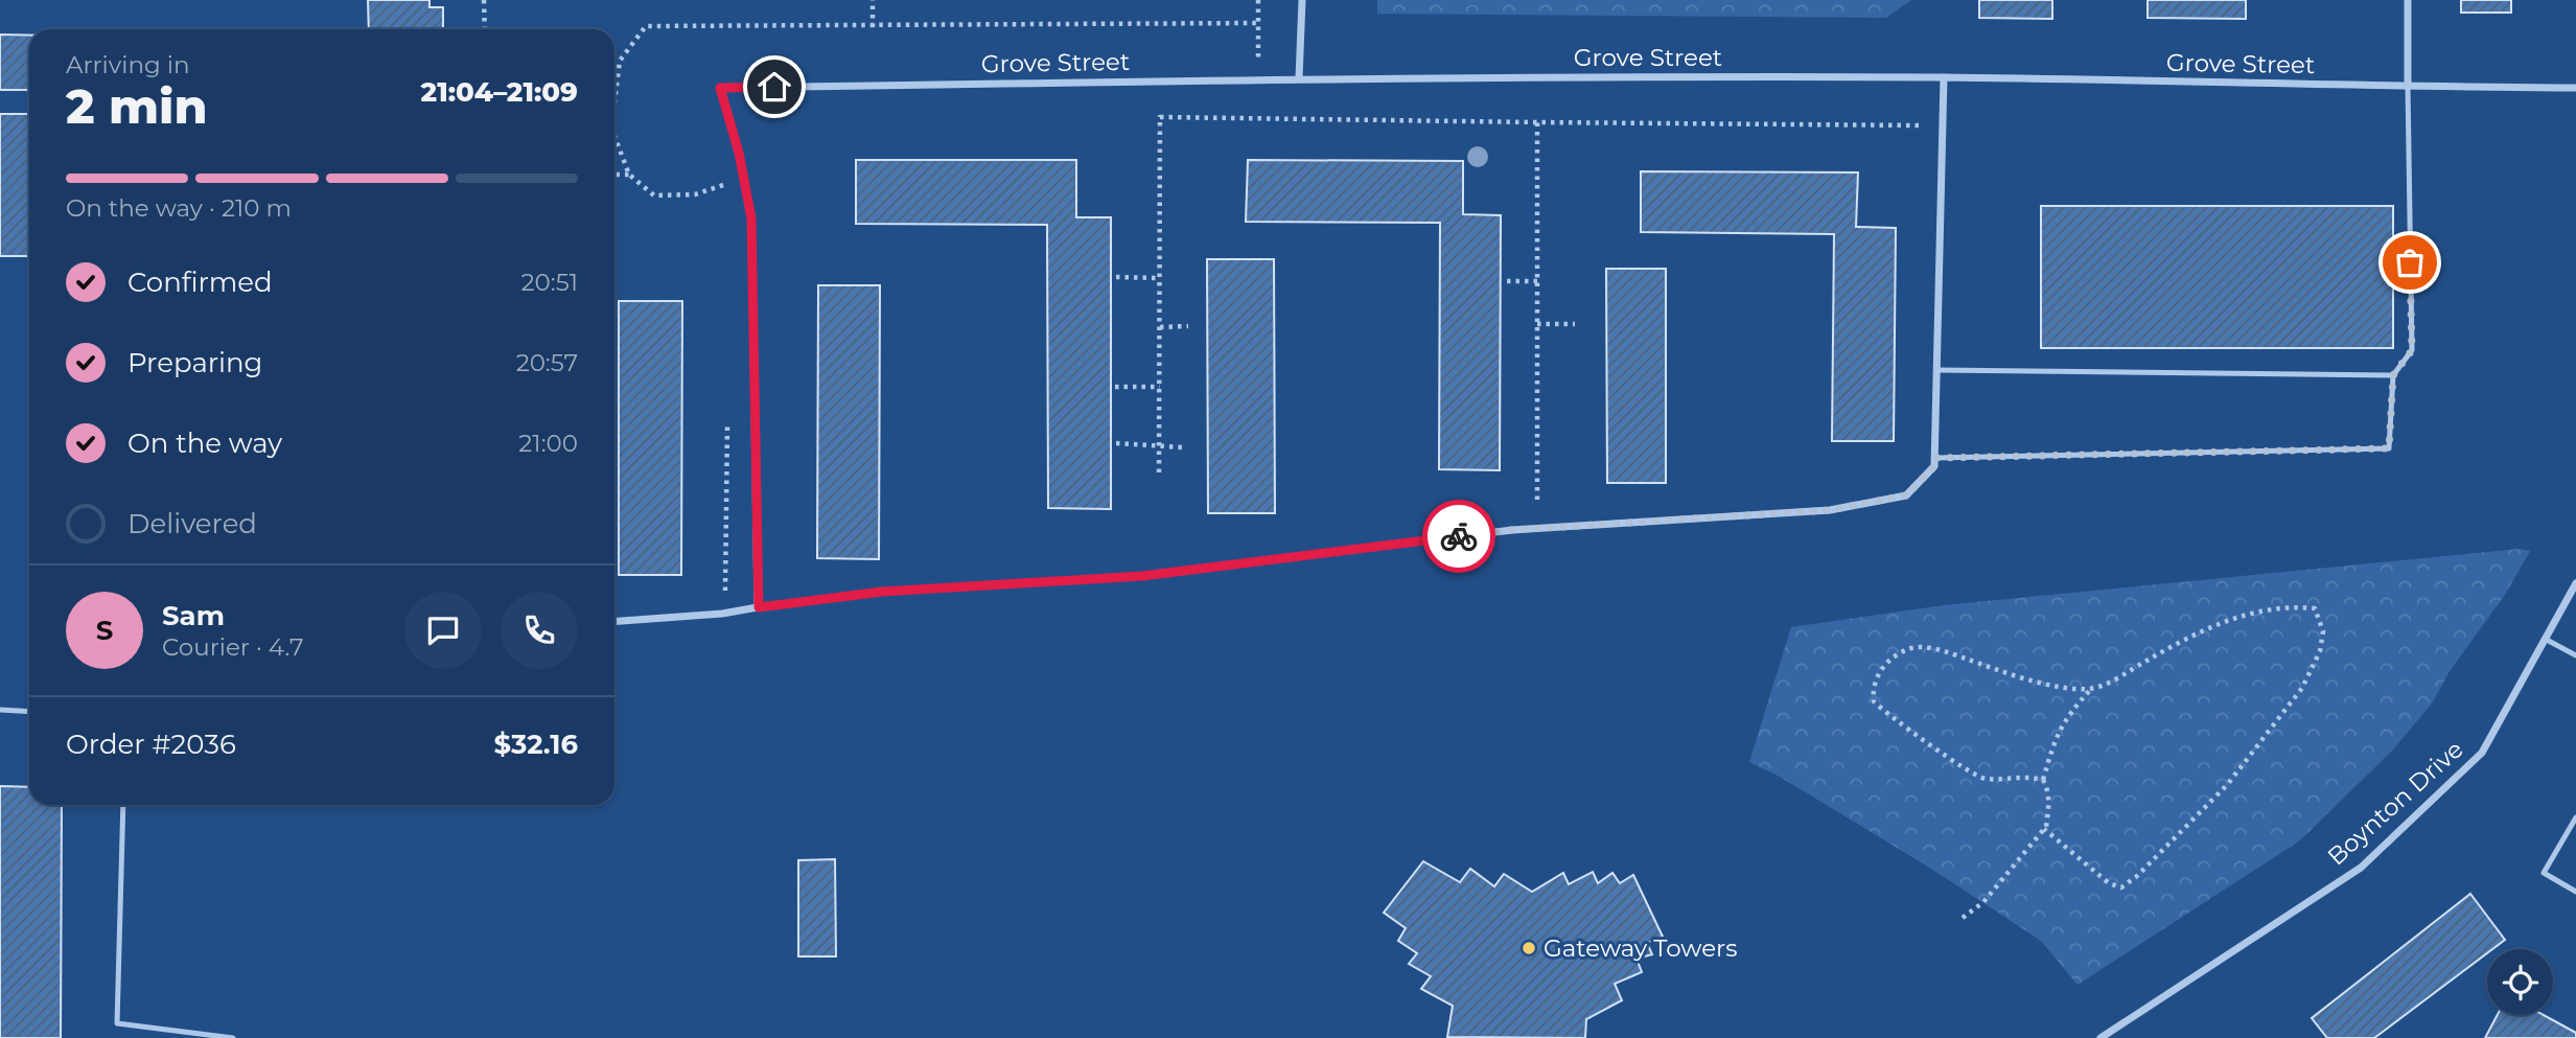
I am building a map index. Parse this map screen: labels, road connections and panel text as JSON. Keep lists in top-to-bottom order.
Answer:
{
  "streets": {
    "street": ["Grove Street", "Boynton Drive"]
  },
  "places": ["Gateway Towers"],
  "page": {
    "heading": ["2 min", "Arriving in", "21:04–21:09"],
    "panel": [
      "Sam",
      "Courier · 4.7",
      "Order #2036",
      "$32.16"
    ],
    "bar": "On the way · 210 m",
    "list": [
      ["Confirmed", "20:51"],
      ["Preparing", "20:57"],
      ["On the way", "21:00"],
      "Delivered"
    ],
    "round": "S"
  }
}
